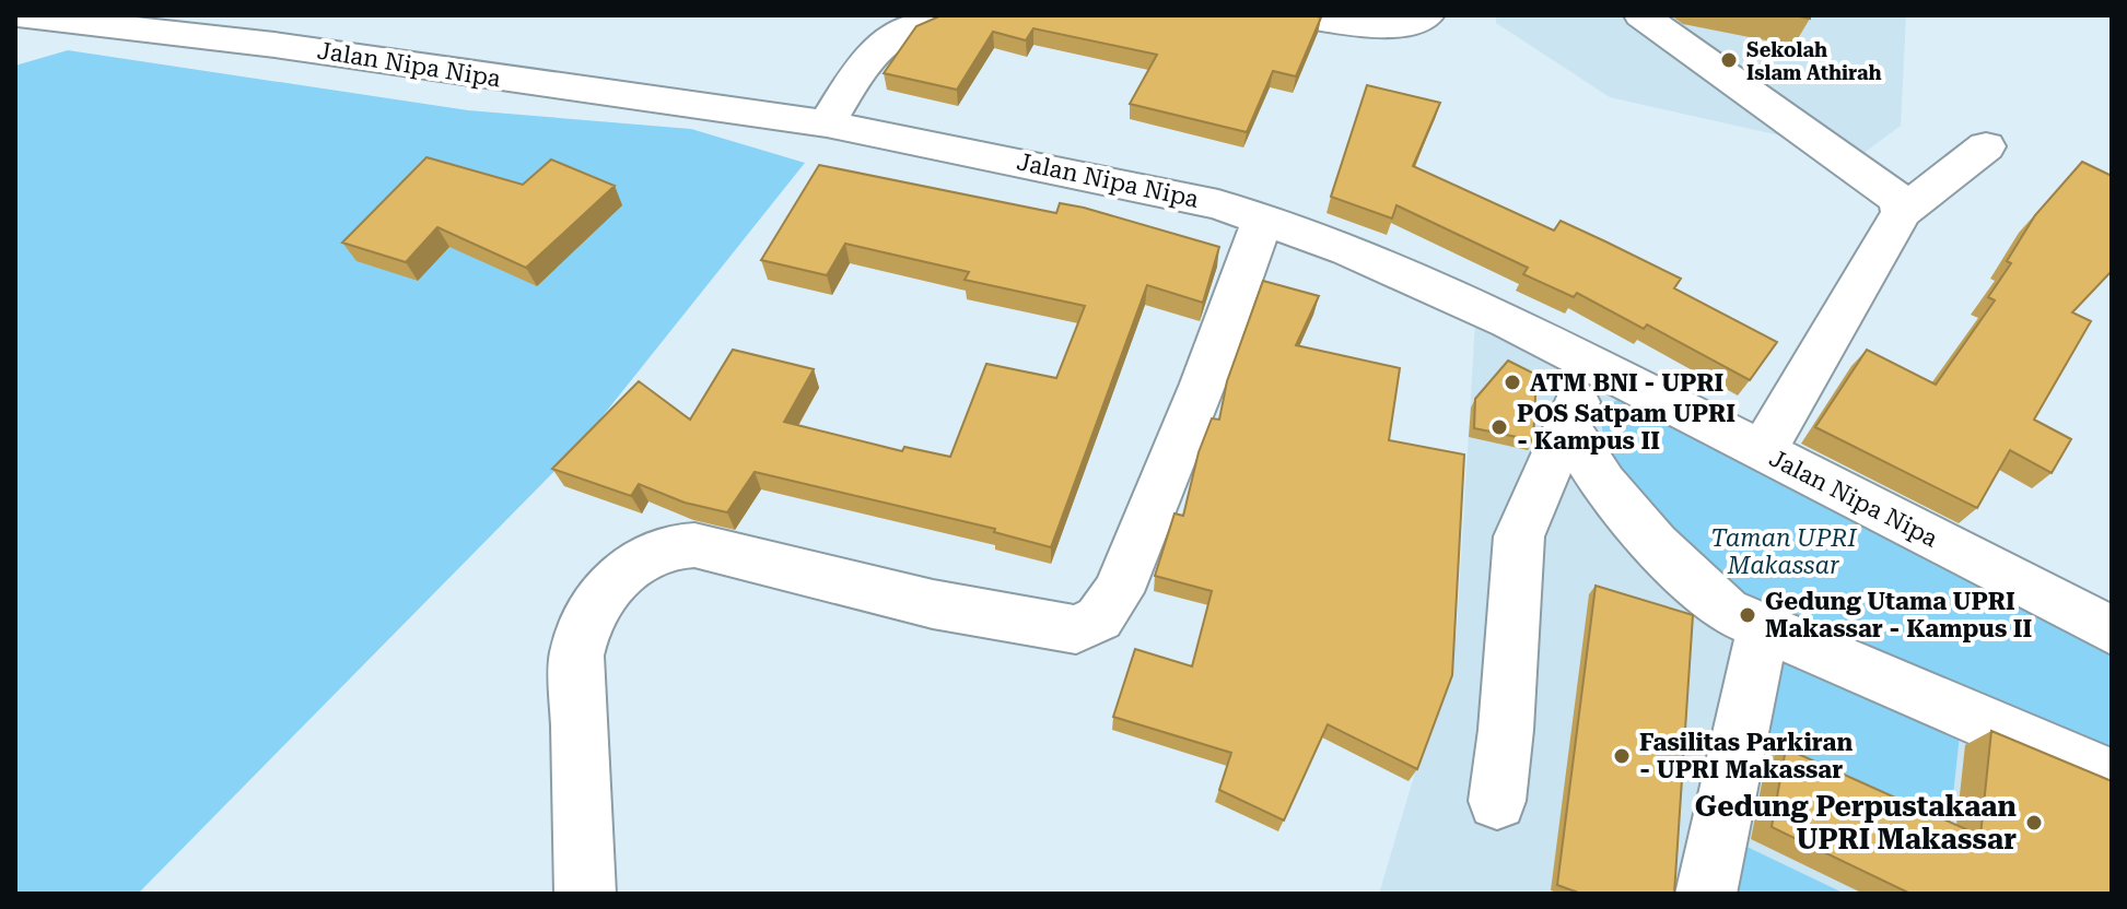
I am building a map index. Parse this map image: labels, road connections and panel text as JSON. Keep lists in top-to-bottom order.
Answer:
{
  "streets": {
    "street": ["Jalan Nipa Nipa"]
  },
  "parks": ["Taman UPRI Makassar"],
  "places": [
    "Sekolah Islam Athirah",
    "ATM BNI - UPRI",
    "POS Satpam UPRI - Kampus II",
    "Gedung Utama UPRI Makassar - Kampus II",
    "Fasilitas Parkiran - UPRI Makassar",
    "Gedung Perpustakaan UPRI Makassar"
  ]
}
